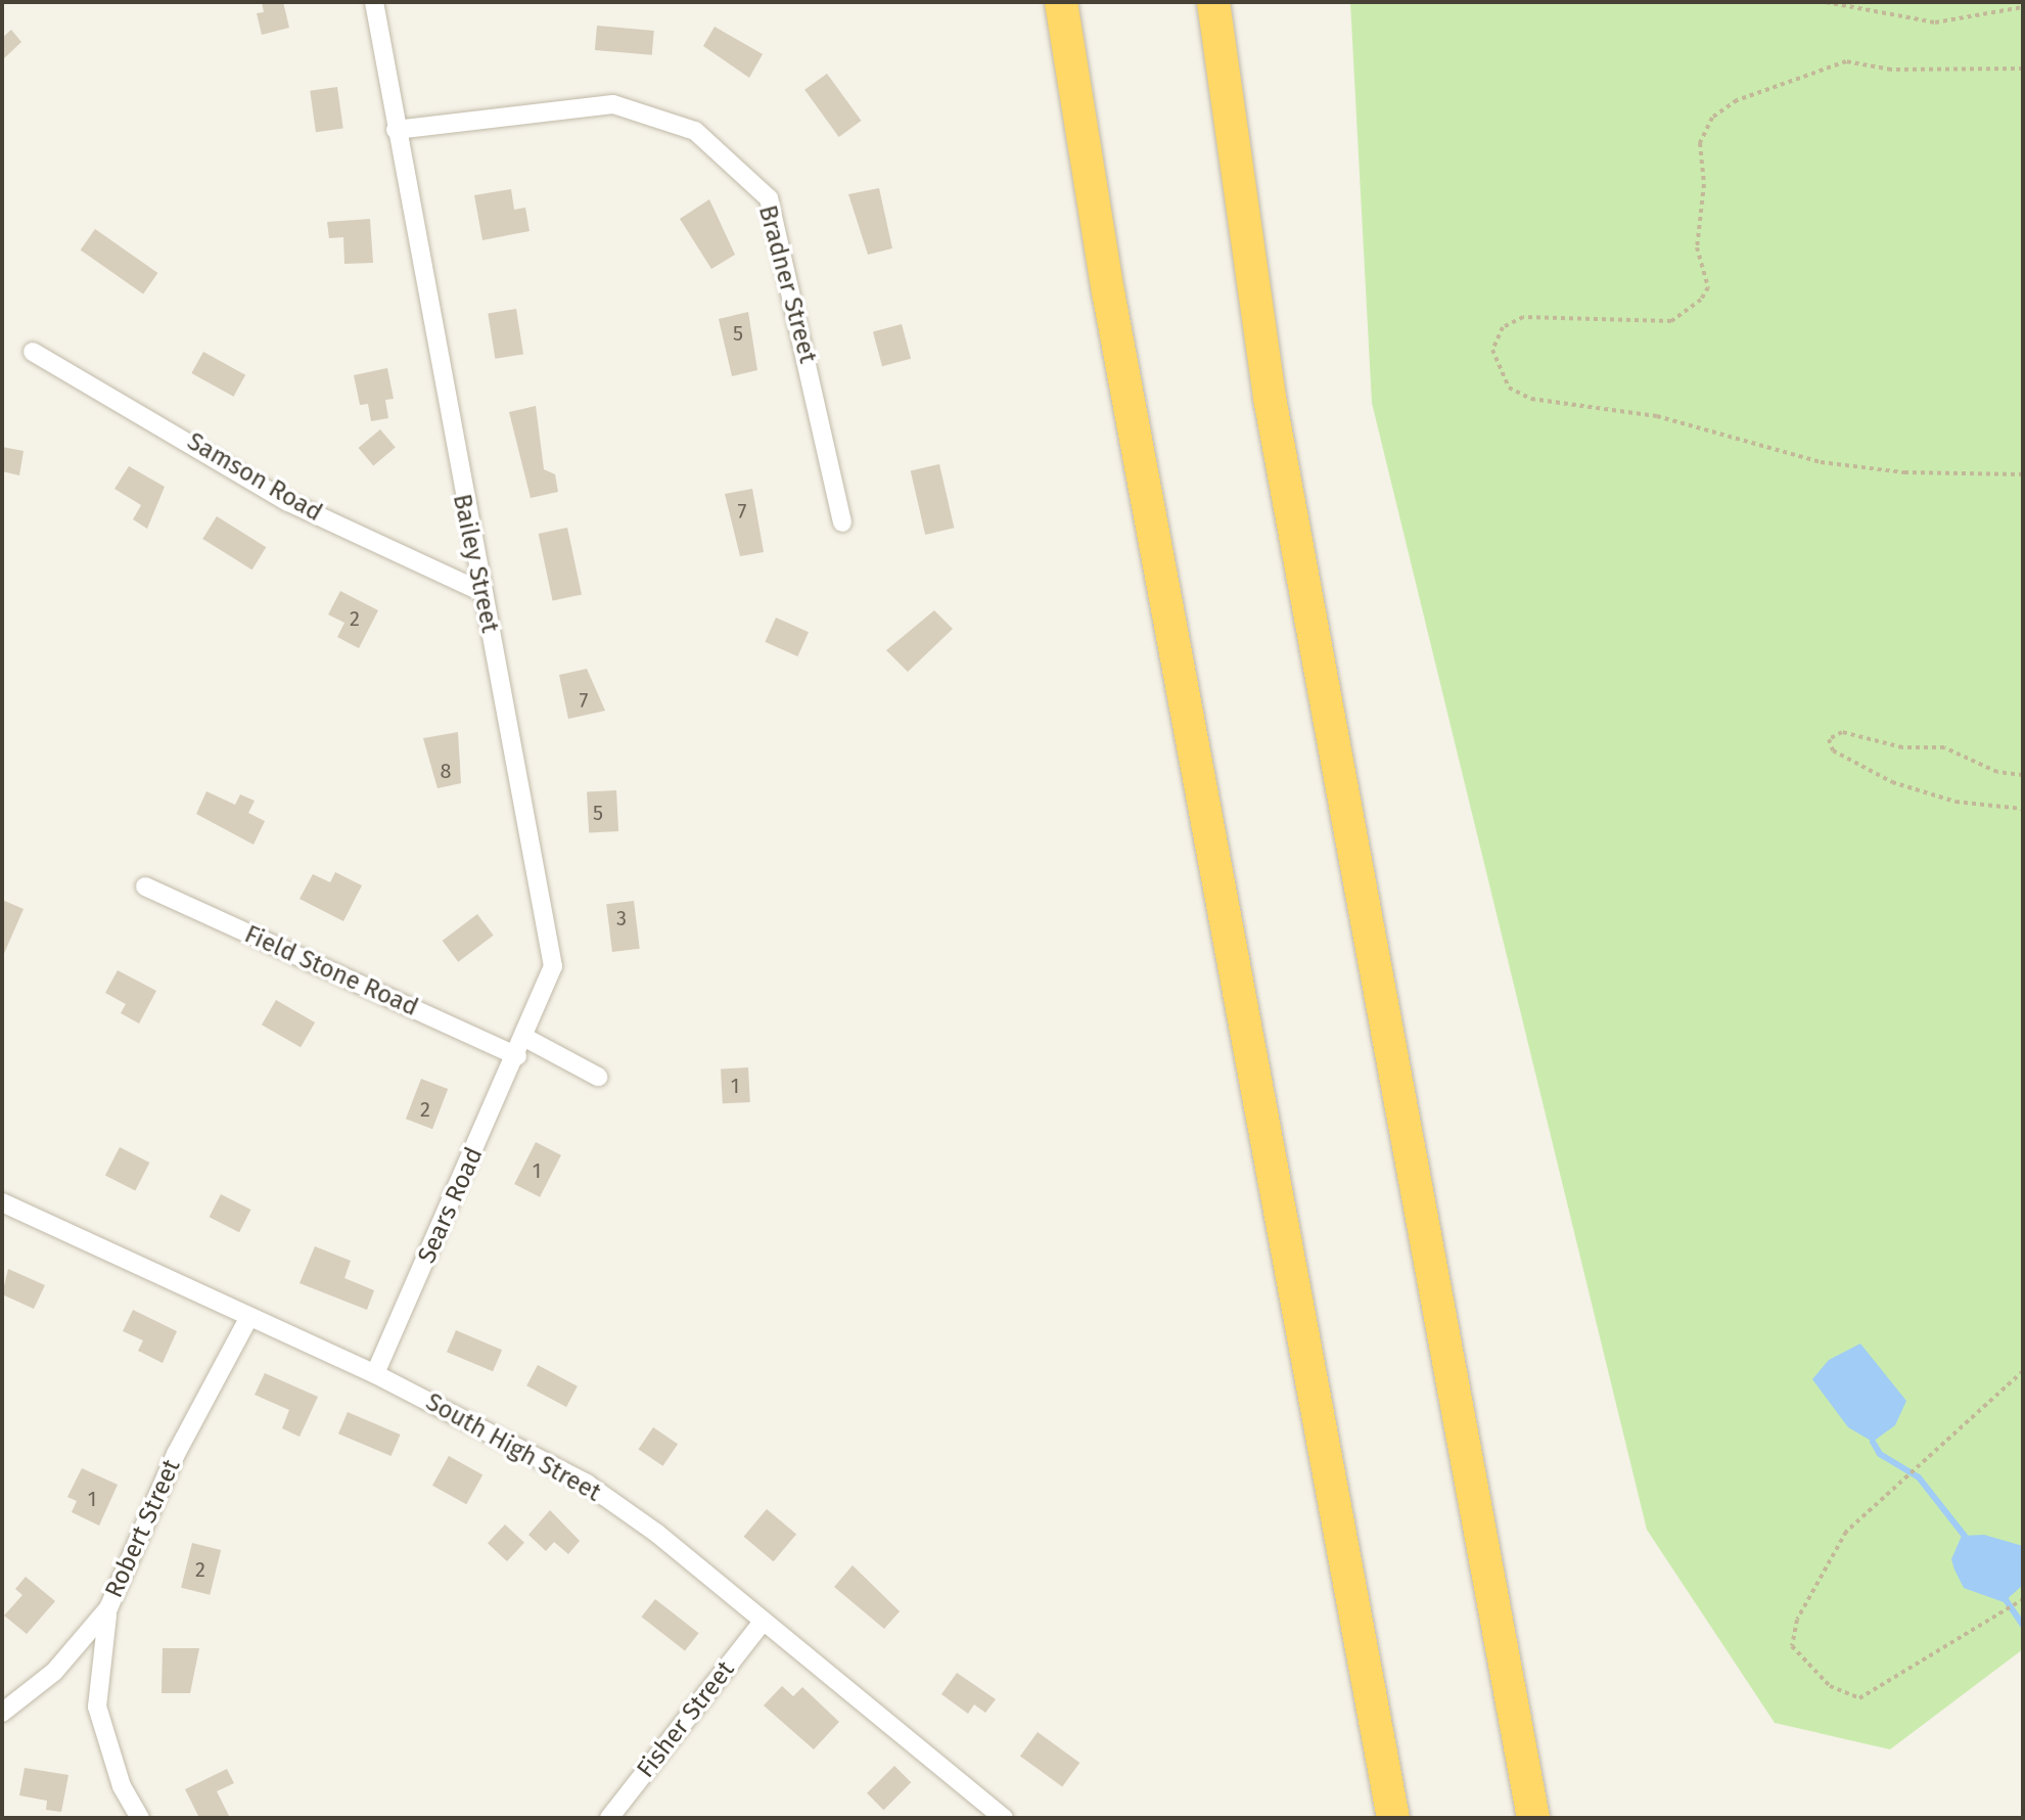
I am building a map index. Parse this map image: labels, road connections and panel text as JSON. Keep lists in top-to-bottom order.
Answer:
{
  "streets": {
    "street": [
      "Bradner Street",
      "Samson Road",
      "Bailey Street",
      "Field Stone Road",
      "Sears Road",
      "South High Street",
      "Robert Street",
      "Fisher Street"
    ]
  },
  "crossings": [
    ["Bradner Street", "Bailey Street"],
    ["Samson Road", "Bailey Street"],
    ["Bailey Street", "Sears Road"],
    ["Field Stone Road", "Sears Road"],
    ["Sears Road", "South High Street"],
    ["South High Street", "Robert Street"],
    ["South High Street", "Fisher Street"]
  ],
  "house_numbers": [
    "5",
    "7",
    "2",
    "7",
    "8",
    "5",
    "3",
    "1",
    "2",
    "1",
    "1",
    "2"
  ]
}
